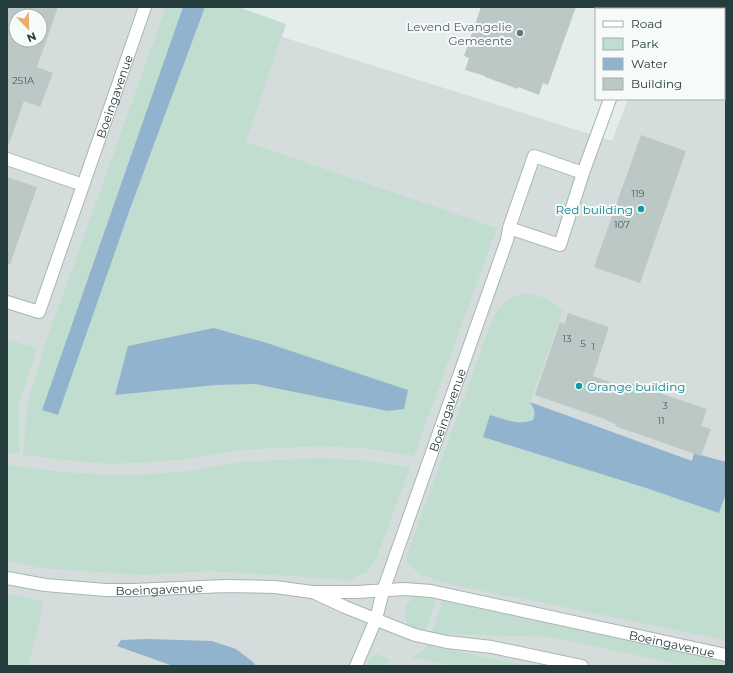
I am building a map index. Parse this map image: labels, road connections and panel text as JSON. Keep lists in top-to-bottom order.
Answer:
{
  "streets": {
    "street": ["Boeingavenue"]
  },
  "places": ["Levend Evangelie Gemeente", "Red building", "Orange building"],
  "house_numbers": [
    "251A",
    "119",
    "107",
    "13",
    "5",
    "1",
    "3",
    "11"
  ],
  "legend": [
    "Road",
    "Park",
    "Water",
    "Building"
  ],
  "north": "bottom"
}
